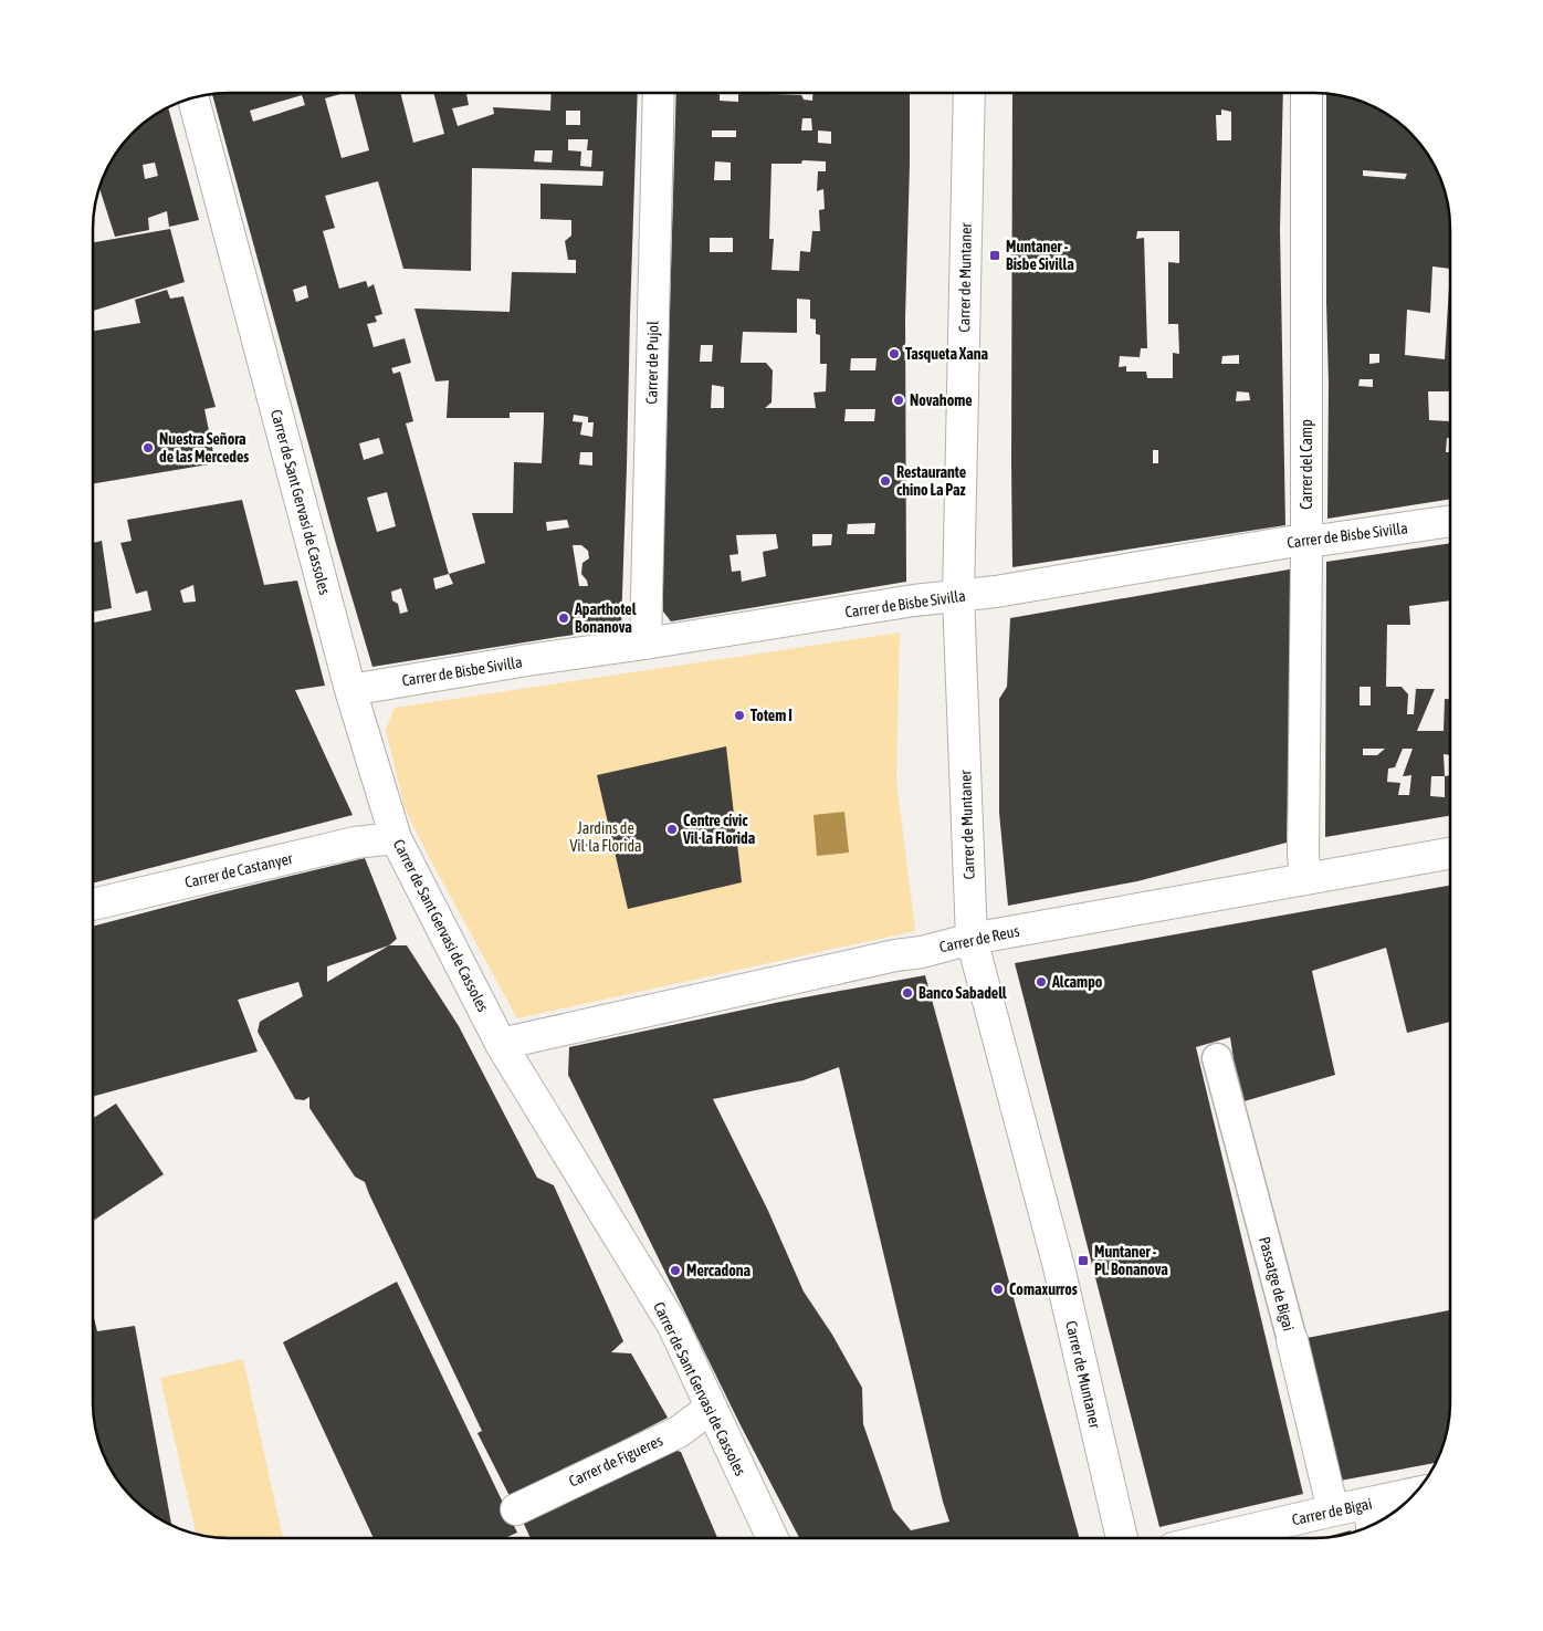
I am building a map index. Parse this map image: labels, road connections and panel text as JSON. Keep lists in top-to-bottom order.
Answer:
{
  "streets": {
    "street": [
      "Carrer de Muntaner",
      "Carrer de Pujol",
      "Carrer del Camp",
      "Carrer de Sant Gervasi de Cassoles",
      "Carrer de Bisbe Sivilla",
      "Carrer de Castanyer",
      "Carrer de Reus",
      "Passatge de Bigai",
      "Carrer de Figueres",
      "Carrer de Bigai"
    ]
  },
  "crossings": [
    ["Carrer de Muntaner", "Carrer de Bisbe Sivilla"],
    ["Carrer de Muntaner", "Carrer de Reus"],
    ["Carrer de Pujol", "Carrer de Bisbe Sivilla"],
    ["Carrer del Camp", "Carrer de Bisbe Sivilla"],
    ["Carrer del Camp", "Carrer de Reus"],
    ["Carrer de Sant Gervasi de Cassoles", "Carrer de Bisbe Sivilla"],
    ["Carrer de Sant Gervasi de Cassoles", "Carrer de Castanyer"],
    ["Carrer de Sant Gervasi de Cassoles", "Carrer de Reus"],
    ["Carrer de Sant Gervasi de Cassoles", "Carrer de Figueres"],
    ["Passatge de Bigai", "Carrer de Bigai"]
  ],
  "parks": ["Jardins de Vil·la Florida"],
  "places": {
    "transit": ["Muntaner - Bisbe Sivilla", "Muntaner - Pl. Bonanova"],
    "other": [
      "Tasqueta Xana",
      "Novahome",
      "Nuestra Señora de las Mercedes",
      "Restaurante chino La Paz",
      "Aparthotel Bonanova",
      "Totem I",
      "Centre cívic Vil·la Florida",
      "Alcampo",
      "Banco Sabadell",
      "Mercadona",
      "Comaxurros"
    ]
  }
}
